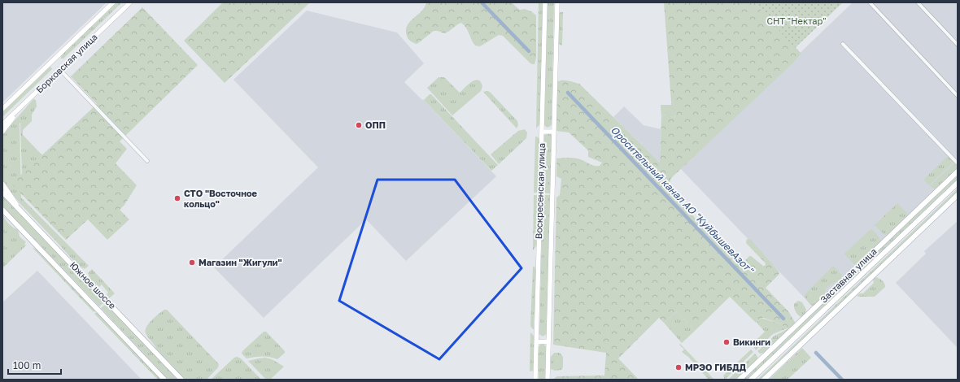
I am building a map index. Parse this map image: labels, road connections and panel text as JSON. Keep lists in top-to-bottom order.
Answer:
{
  "streets": {
    "main road": [
      "Борковская улица",
      "Воскресенская улица",
      "Заставная улица",
      "Южное шоссе"
    ]
  },
  "water": ["Оросительный канал АО \"КуйбышевАзот\""],
  "parks": ["СНТ \"Нектар\""],
  "places": [
    "ОПП",
    "СТО \"Восточное кольцо\"",
    "Магазин \"Жигули\"",
    "Викинги",
    "МРЭО ГИБДД"
  ],
  "scale_bar": "100 m"
}
